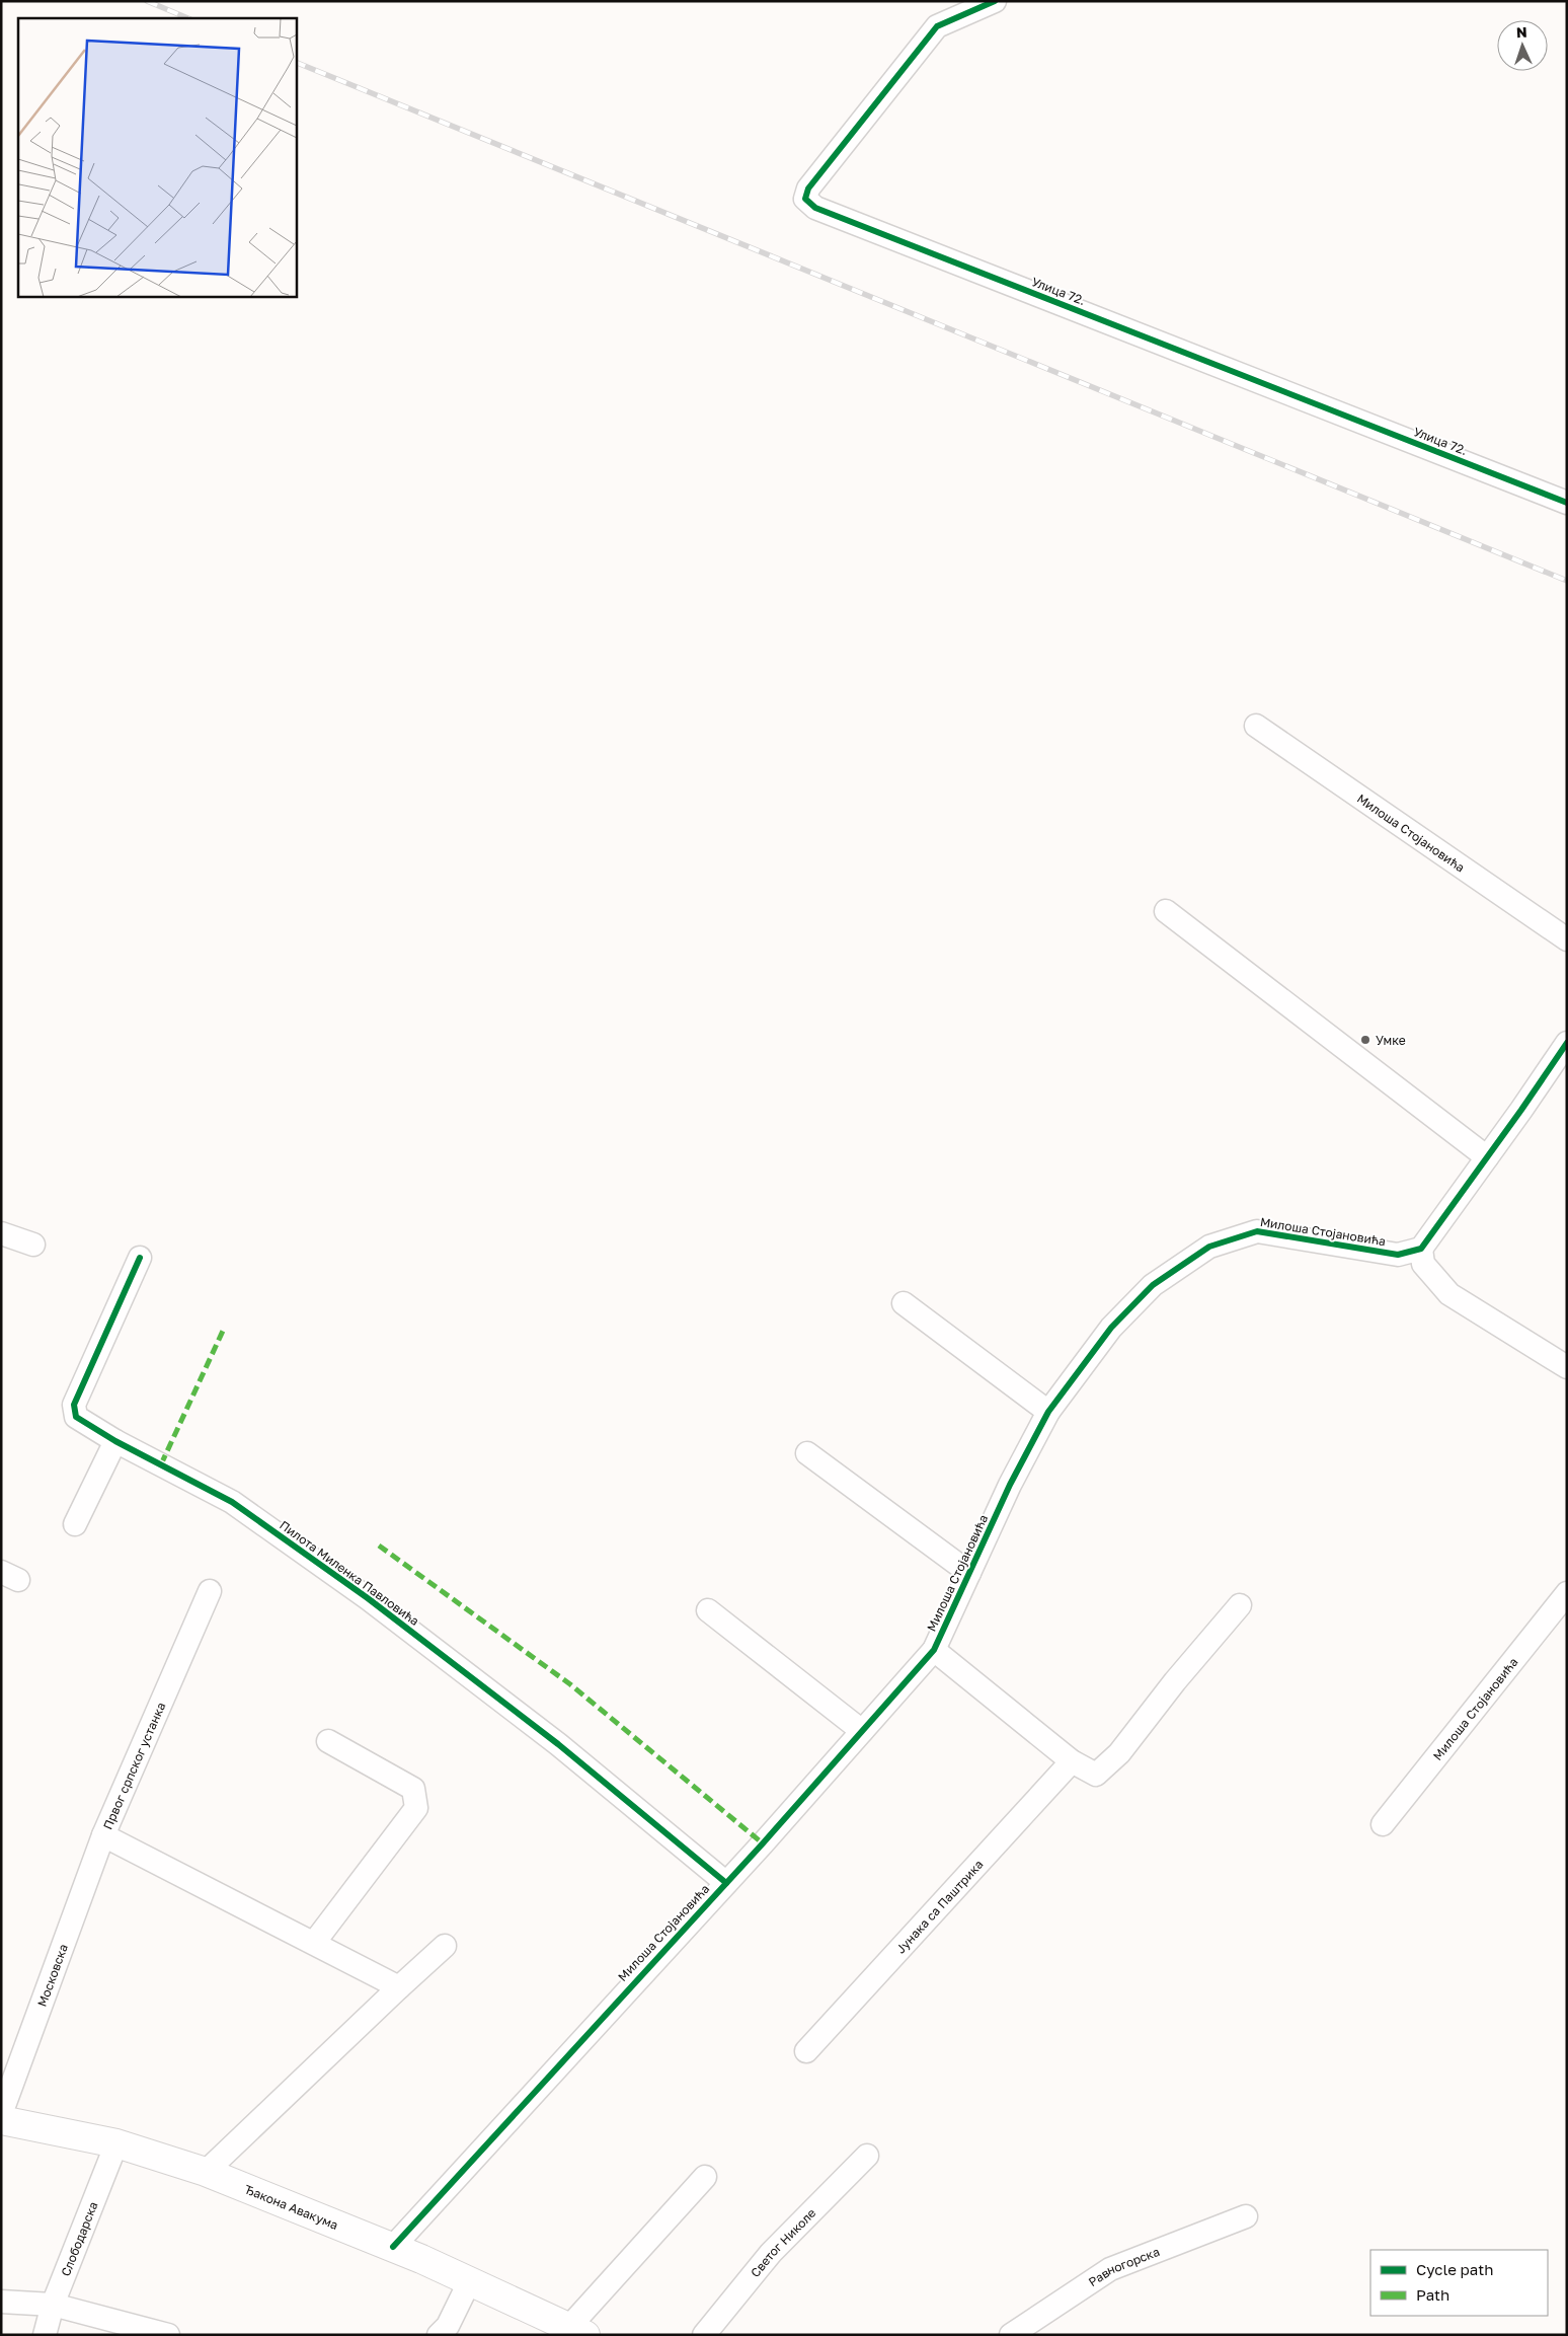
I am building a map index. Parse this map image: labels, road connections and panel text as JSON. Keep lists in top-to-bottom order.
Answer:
{
  "streets": {
    "main road": ["Ђакона Авакума"],
    "street": [
      "Улица 72.",
      "Милоша Стојановића",
      "Пилота Миленка Павловића",
      "Првог српског устанка",
      "Јунака са Паштрика",
      "Московска",
      "Слободарска",
      "Светог Николе",
      "Равногорска"
    ]
  },
  "crossings": [
    ["Милоша Стојановића", "Пилота Миленка Павловића"],
    ["Милоша Стојановића", "Ђакона Авакума"],
    ["Првог српског устанка", "Московска"],
    ["Ђакона Авакума", "Слободарска"]
  ],
  "places": ["Умке"],
  "legend": ["Cycle path", "Path"],
  "north": "top"
}
